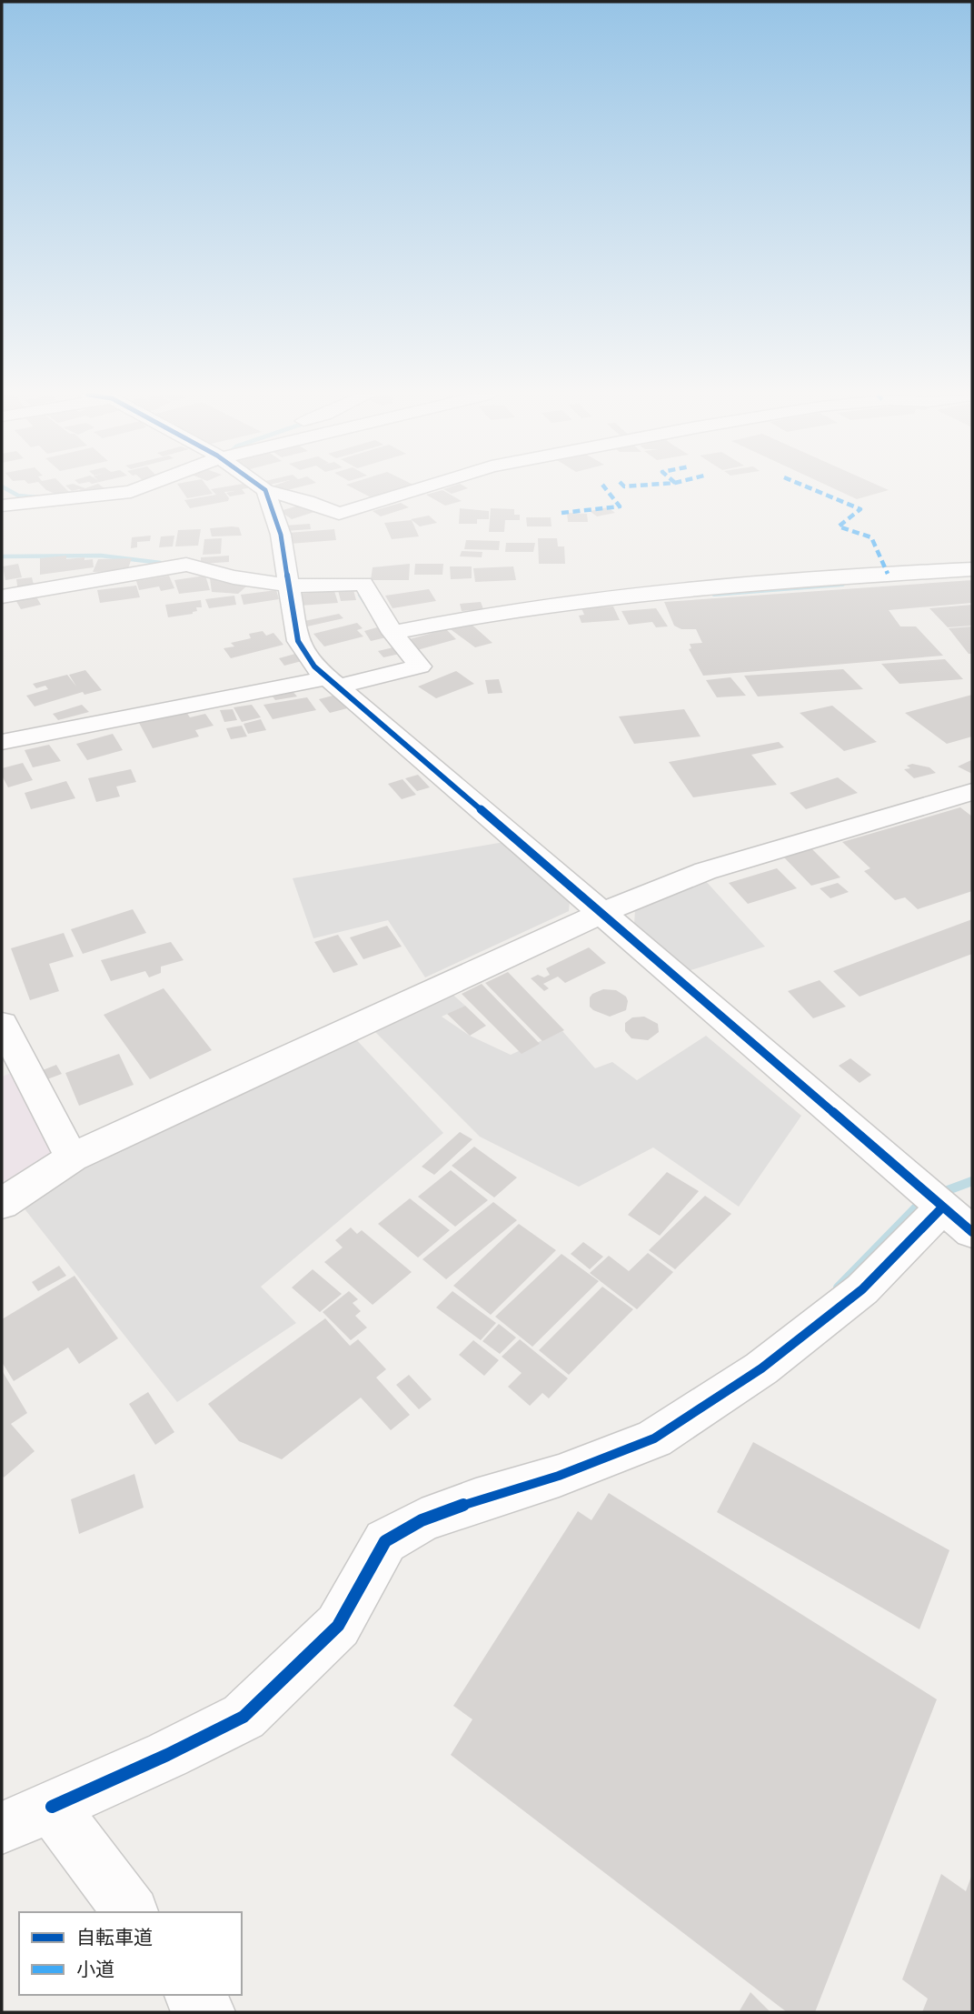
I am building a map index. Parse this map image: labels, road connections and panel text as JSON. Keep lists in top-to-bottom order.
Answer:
{
  "legend": ["自転車道", "小道"]
}
